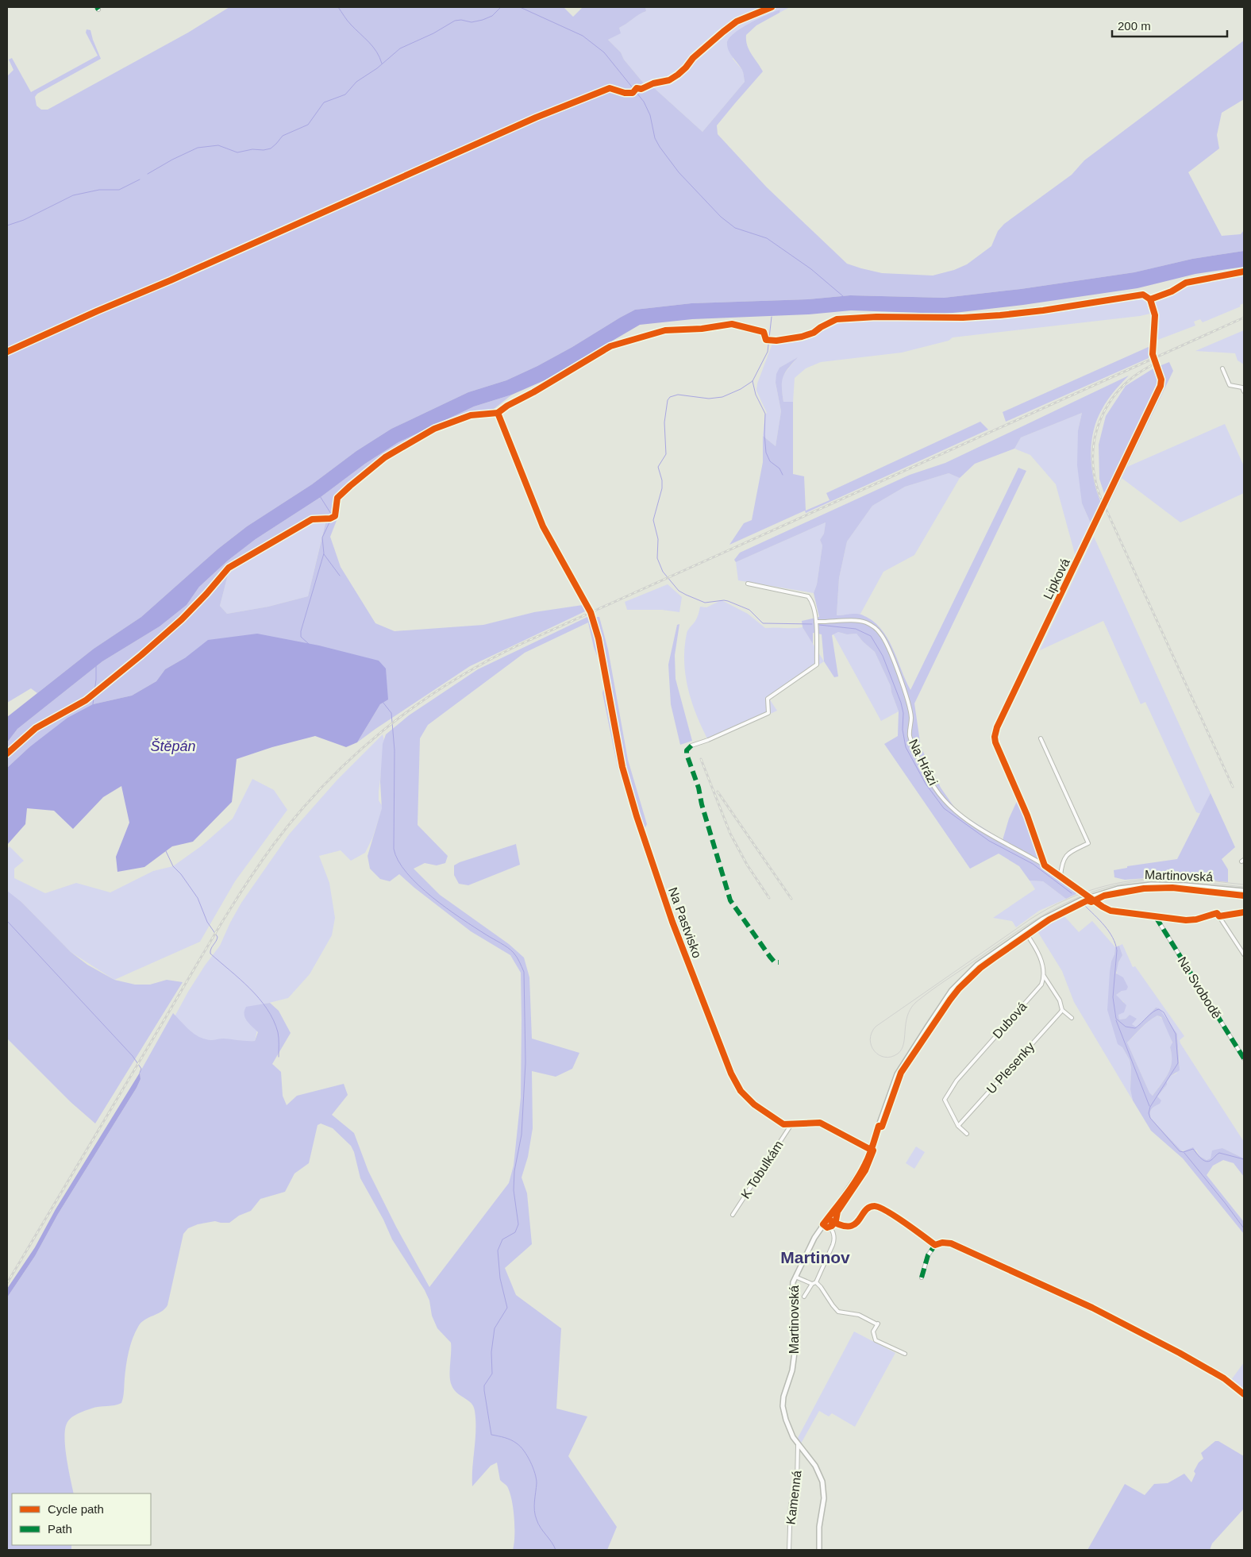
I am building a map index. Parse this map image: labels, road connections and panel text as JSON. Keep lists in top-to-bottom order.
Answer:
{
  "streets": {
    "street": [
      "Lipková",
      "Na Hrázi",
      "Martinovská",
      "Na Pastvisko",
      "Na Svobodě",
      "Dubová",
      "U Plesenky",
      "K Tobulkám",
      "Kamenná"
    ]
  },
  "crossings": [
    ["Lipková", "Na Hrázi"],
    ["Na Hrázi", "Martinovská"],
    ["Martinovská", "Na Pastvisko"],
    ["Martinovská", "Kamenná"],
    ["Na Pastvisko", "K Tobulkám"],
    ["Dubová", "U Plesenky"]
  ],
  "districts": ["Martinov"],
  "water": ["Štěpán"],
  "legend": ["Cycle path", "Path"],
  "scale_bar": "200 m"
}
